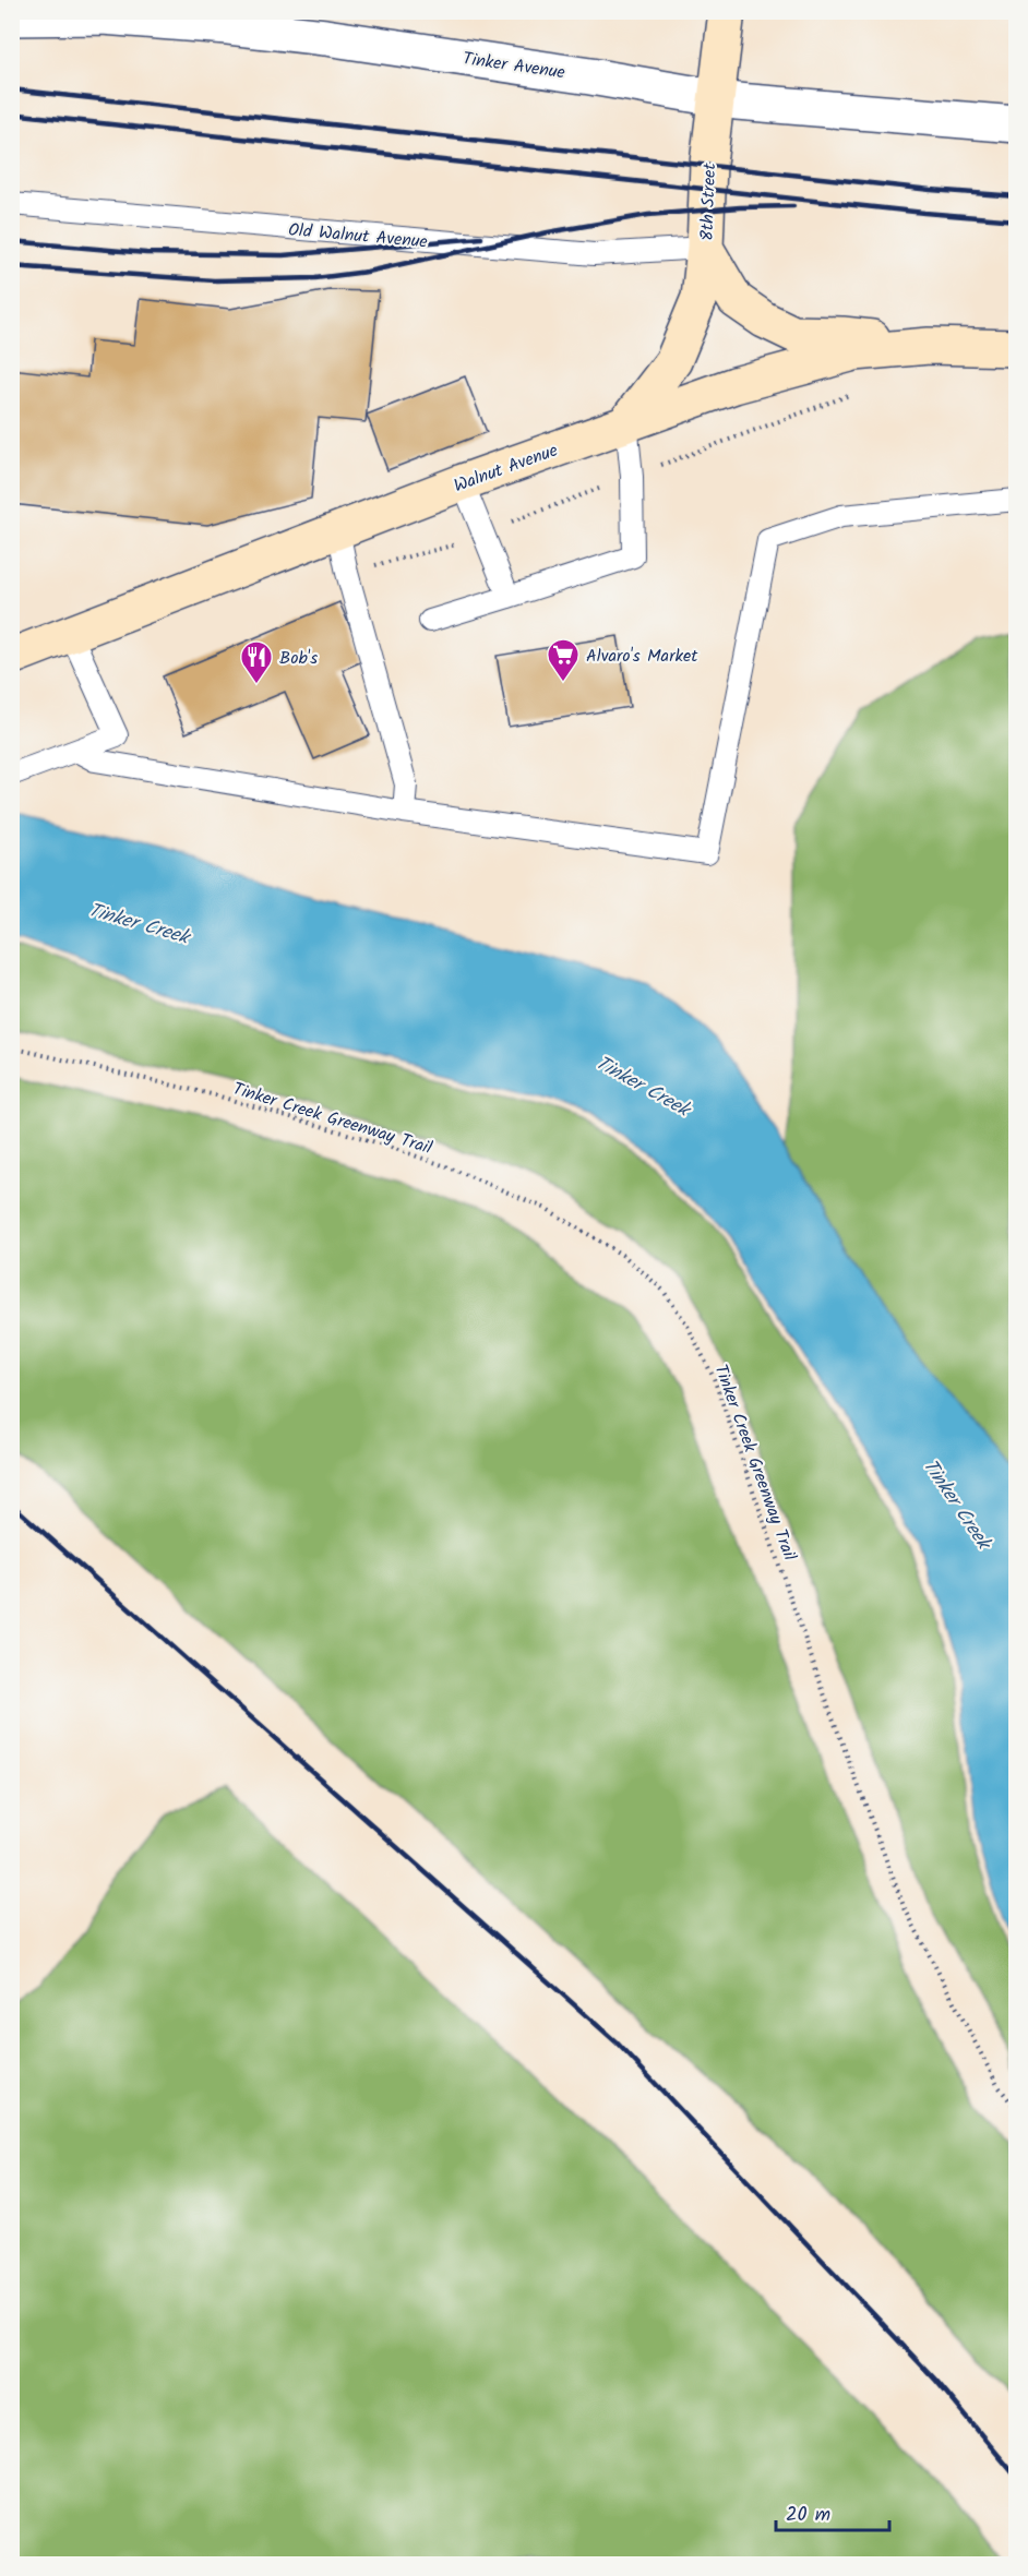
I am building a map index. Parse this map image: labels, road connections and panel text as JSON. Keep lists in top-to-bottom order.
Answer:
{
  "streets": {
    "street": ["Tinker Avenue", "8th Street", "Walnut Avenue"],
    "lane": ["Old Walnut Avenue"],
    "path": ["Tinker Creek Greenway Trail"]
  },
  "crossings": [
    ["Tinker Avenue", "8th Street"],
    ["8th Street", "Old Walnut Avenue"],
    ["8th Street", "Walnut Avenue"]
  ],
  "water": ["Tinker Creek"],
  "places": {
    "supermarket": ["Alvaro's Market"],
    "restaurant": ["Bob's"]
  },
  "scale_bar": "20 m"
}
